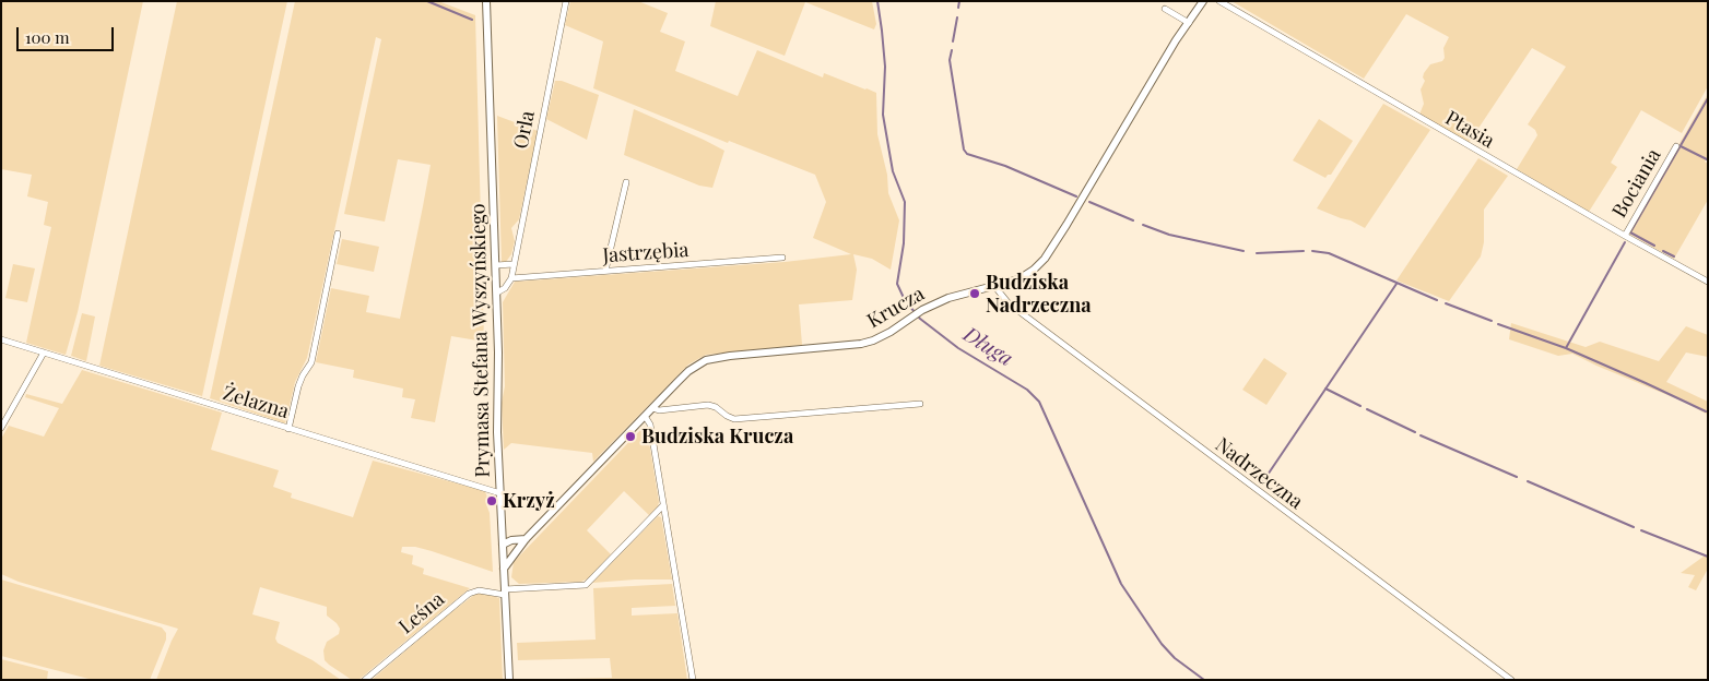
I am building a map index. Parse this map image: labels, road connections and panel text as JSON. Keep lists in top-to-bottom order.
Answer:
{
  "streets": {
    "street": [
      "Orla",
      "Ptasia",
      "Bociania",
      "Jastrzębia",
      "Krucza",
      "Prymasa Stefana Wyszyńskiego",
      "Żelazna",
      "Nadrzeczna",
      "Leśna"
    ]
  },
  "crossings": [
    ["Orla", "Jastrzębia"],
    ["Ptasia", "Bociania"],
    ["Krucza", "Prymasa Stefana Wyszyńskiego"],
    ["Krucza", "Nadrzeczna"],
    ["Prymasa Stefana Wyszyńskiego", "Żelazna"],
    ["Prymasa Stefana Wyszyńskiego", "Leśna"]
  ],
  "water": ["Długa"],
  "places": ["Budziska Nadrzeczna", "Budziska Krucza", "Krzyż"],
  "scale_bar": "100 m"
}
